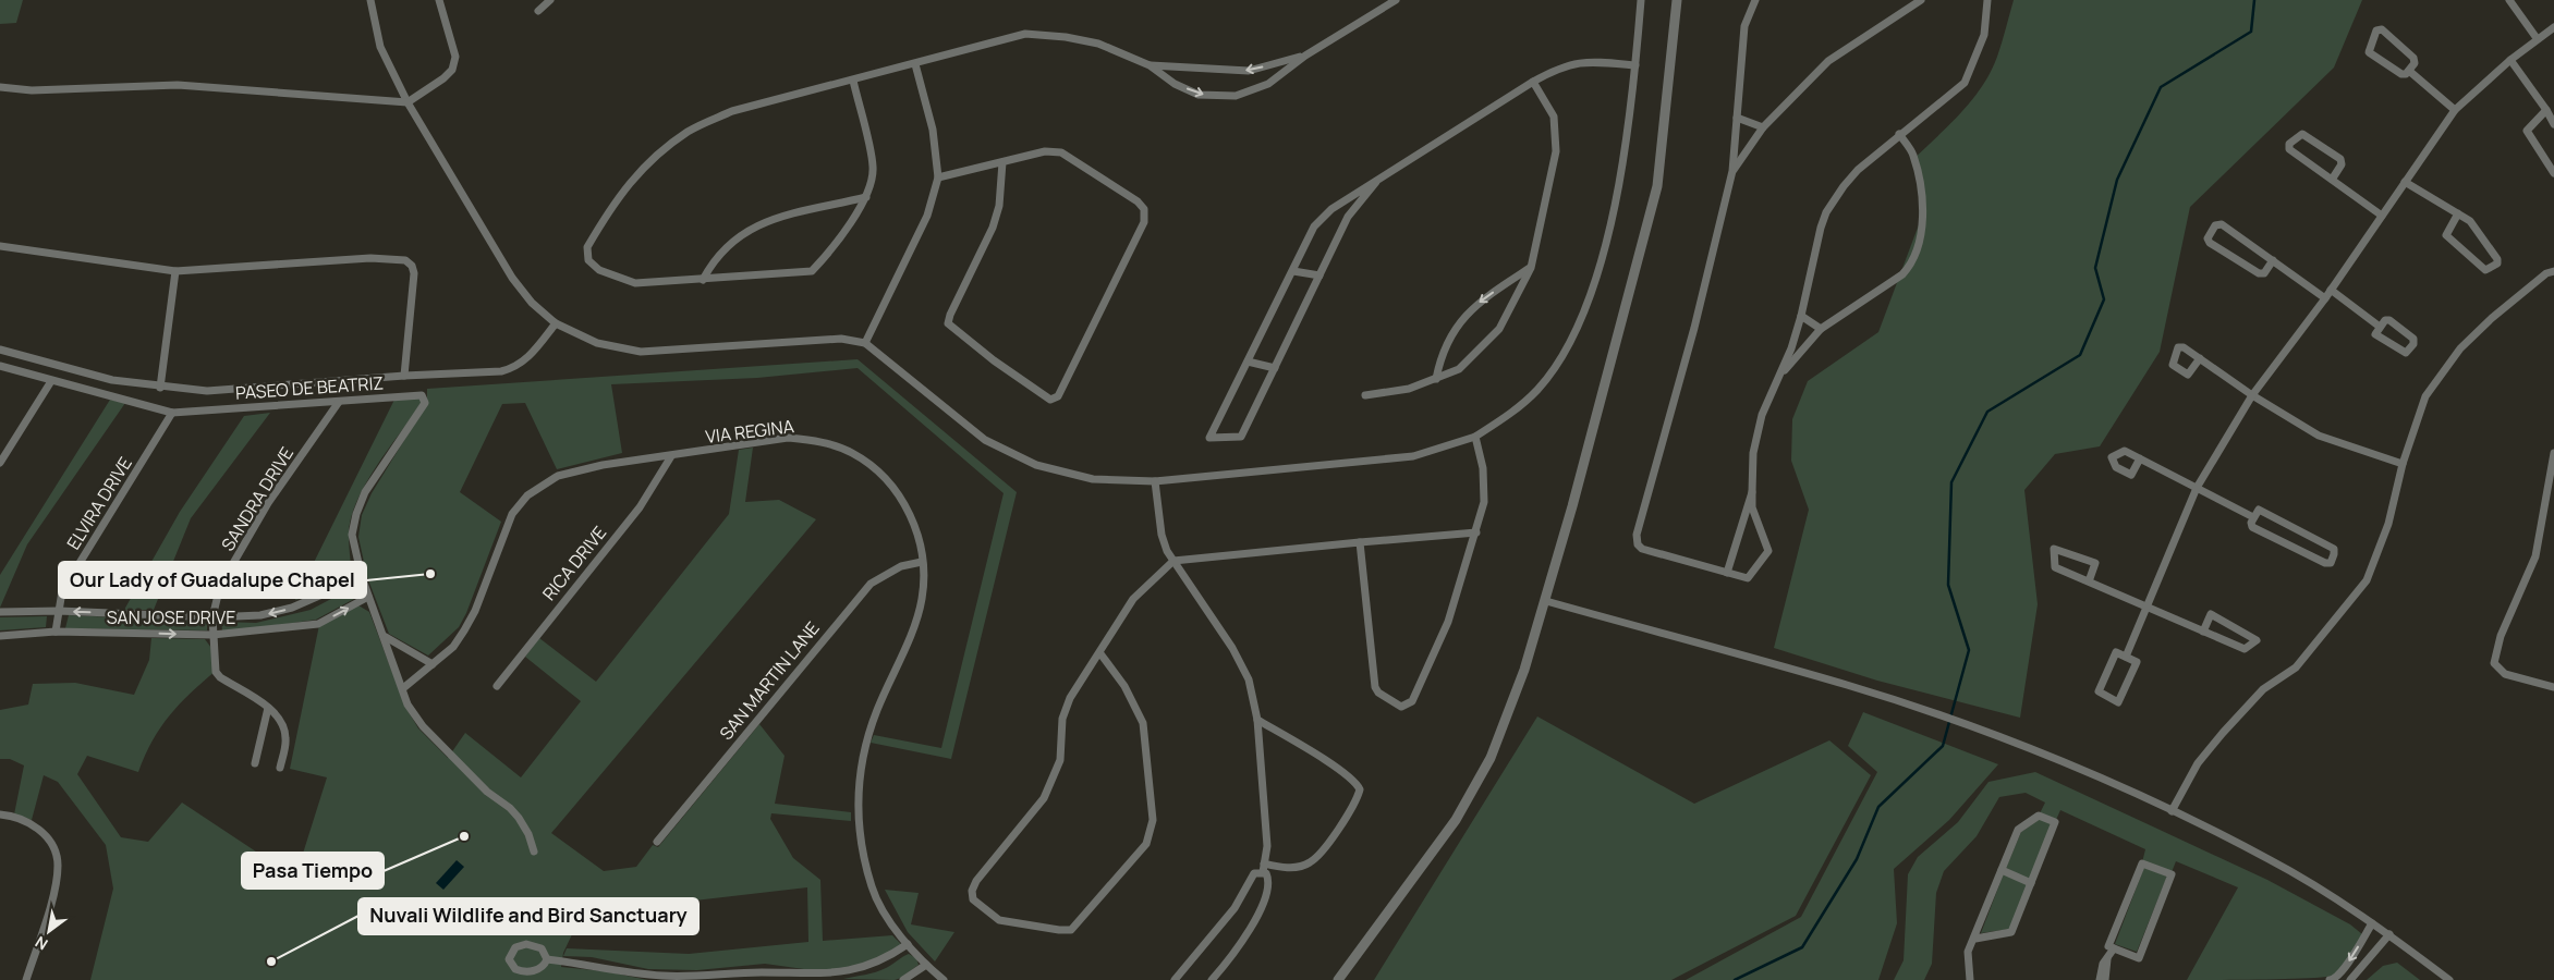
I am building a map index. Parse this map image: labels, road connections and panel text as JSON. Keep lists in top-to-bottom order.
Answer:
{
  "streets": {
    "street": [
      "PASEO DE BEATRIZ",
      "VIA REGINA",
      "SANDRA DRIVE",
      "ELVIRA DRIVE",
      "RICA DRIVE",
      "SAN JOSE DRIVE",
      "SAN MARTIN LANE"
    ]
  },
  "crossings": [
    ["PASEO DE BEATRIZ", "SANDRA DRIVE"],
    ["PASEO DE BEATRIZ", "ELVIRA DRIVE"],
    ["PASEO DE BEATRIZ", "SAN JOSE DRIVE"],
    ["VIA REGINA", "RICA DRIVE"],
    ["VIA REGINA", "SAN MARTIN LANE"],
    ["SANDRA DRIVE", "SAN JOSE DRIVE"],
    ["ELVIRA DRIVE", "SAN JOSE DRIVE"]
  ],
  "places": ["Our Lady of Guadalupe Chapel", "Pasa Tiempo", "Nuvali Wildlife and Bird Sanctuary"],
  "north": "bottom left"
}
